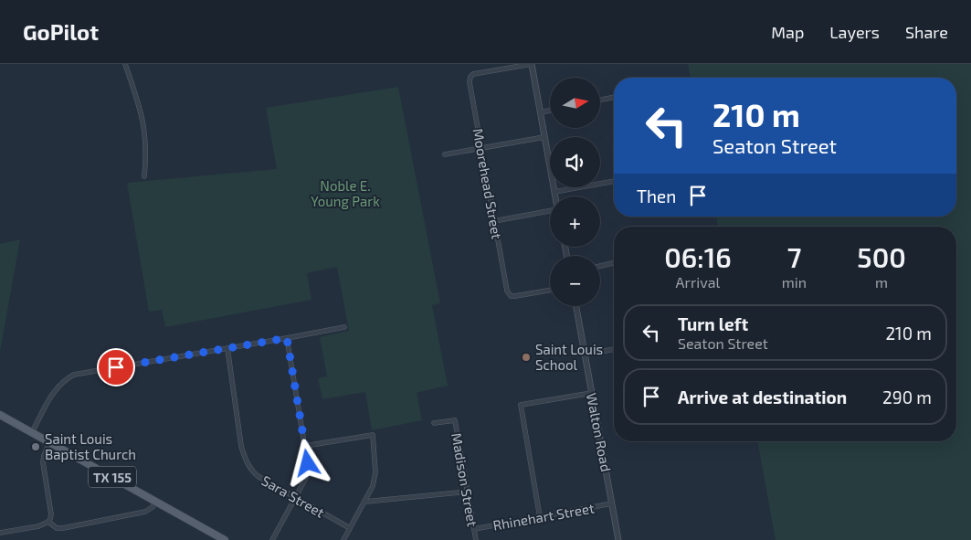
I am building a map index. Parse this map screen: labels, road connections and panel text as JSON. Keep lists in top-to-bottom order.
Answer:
{
  "streets": {
    "main road": ["TX 155"],
    "street": [
      "Moorehead Street",
      "Walton Road",
      "Madison Street",
      "Sara Street",
      "Rhinehart Street"
    ]
  },
  "crossings": [
    ["Walton Road", "Rhinehart Street"],
    ["Madison Street", "Rhinehart Street"]
  ],
  "parks": ["Noble E. Young Park"],
  "places": ["Saint Louis School", "Saint Louis Baptist Church"],
  "north": "right",
  "page": {
    "header": "GoPilot",
    "nav": ["Map", "Layers", "Share"],
    "map_buttons": ["+", "−"],
    "turn": ["210 m", "Seaton Street"],
    "then": "Then",
    "eta": [
      "06:16",
      "Arrival",
      "7",
      "min",
      "500",
      "m"
    ],
    "list": [
      {
        "name": "Turn left",
        "note": "Seaton Street",
        "value": "210 m"
      },
      {
        "name": "Arrive at destination",
        "value": "290 m"
      }
    ]
  }
}
